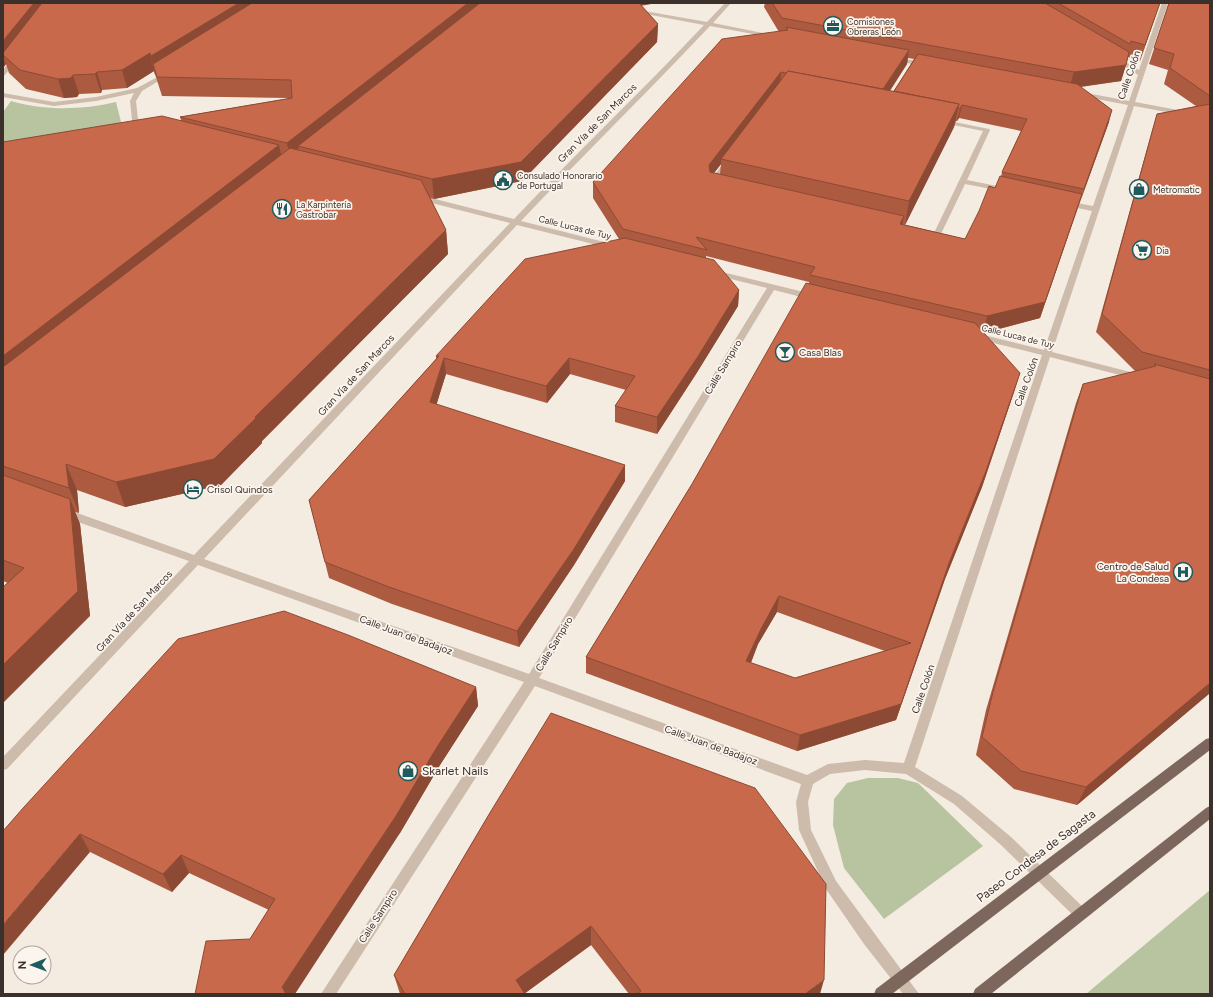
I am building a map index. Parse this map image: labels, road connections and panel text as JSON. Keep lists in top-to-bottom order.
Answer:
{
  "streets": {
    "main road": ["Paseo Condesa de Sagasta"],
    "street": [
      "Calle Colón",
      "Gran Vía de San Marcos",
      "Calle Lucas de Tuy",
      "Calle Sampiro",
      "Calle Juan de Badajoz"
    ]
  },
  "crossings": [
    ["Calle Colón", "Calle Lucas de Tuy"],
    ["Gran Vía de San Marcos", "Calle Lucas de Tuy"],
    ["Gran Vía de San Marcos", "Calle Juan de Badajoz"],
    ["Calle Sampiro", "Calle Juan de Badajoz"]
  ],
  "places": {
    "office": ["Comisiones Obreras León"],
    "public building": ["Consulado Honorario de Portugal"],
    "shop": ["Metromatic", "Skarlet Nails"],
    "restaurant": ["La Karpintería Gastrobar"],
    "supermarket": ["Dia"],
    "bar": ["Casa Blas"],
    "hotel": ["Crisol Quindos"],
    "hospital": ["Centro de Salud La Condesa"]
  },
  "north": "left"
}
